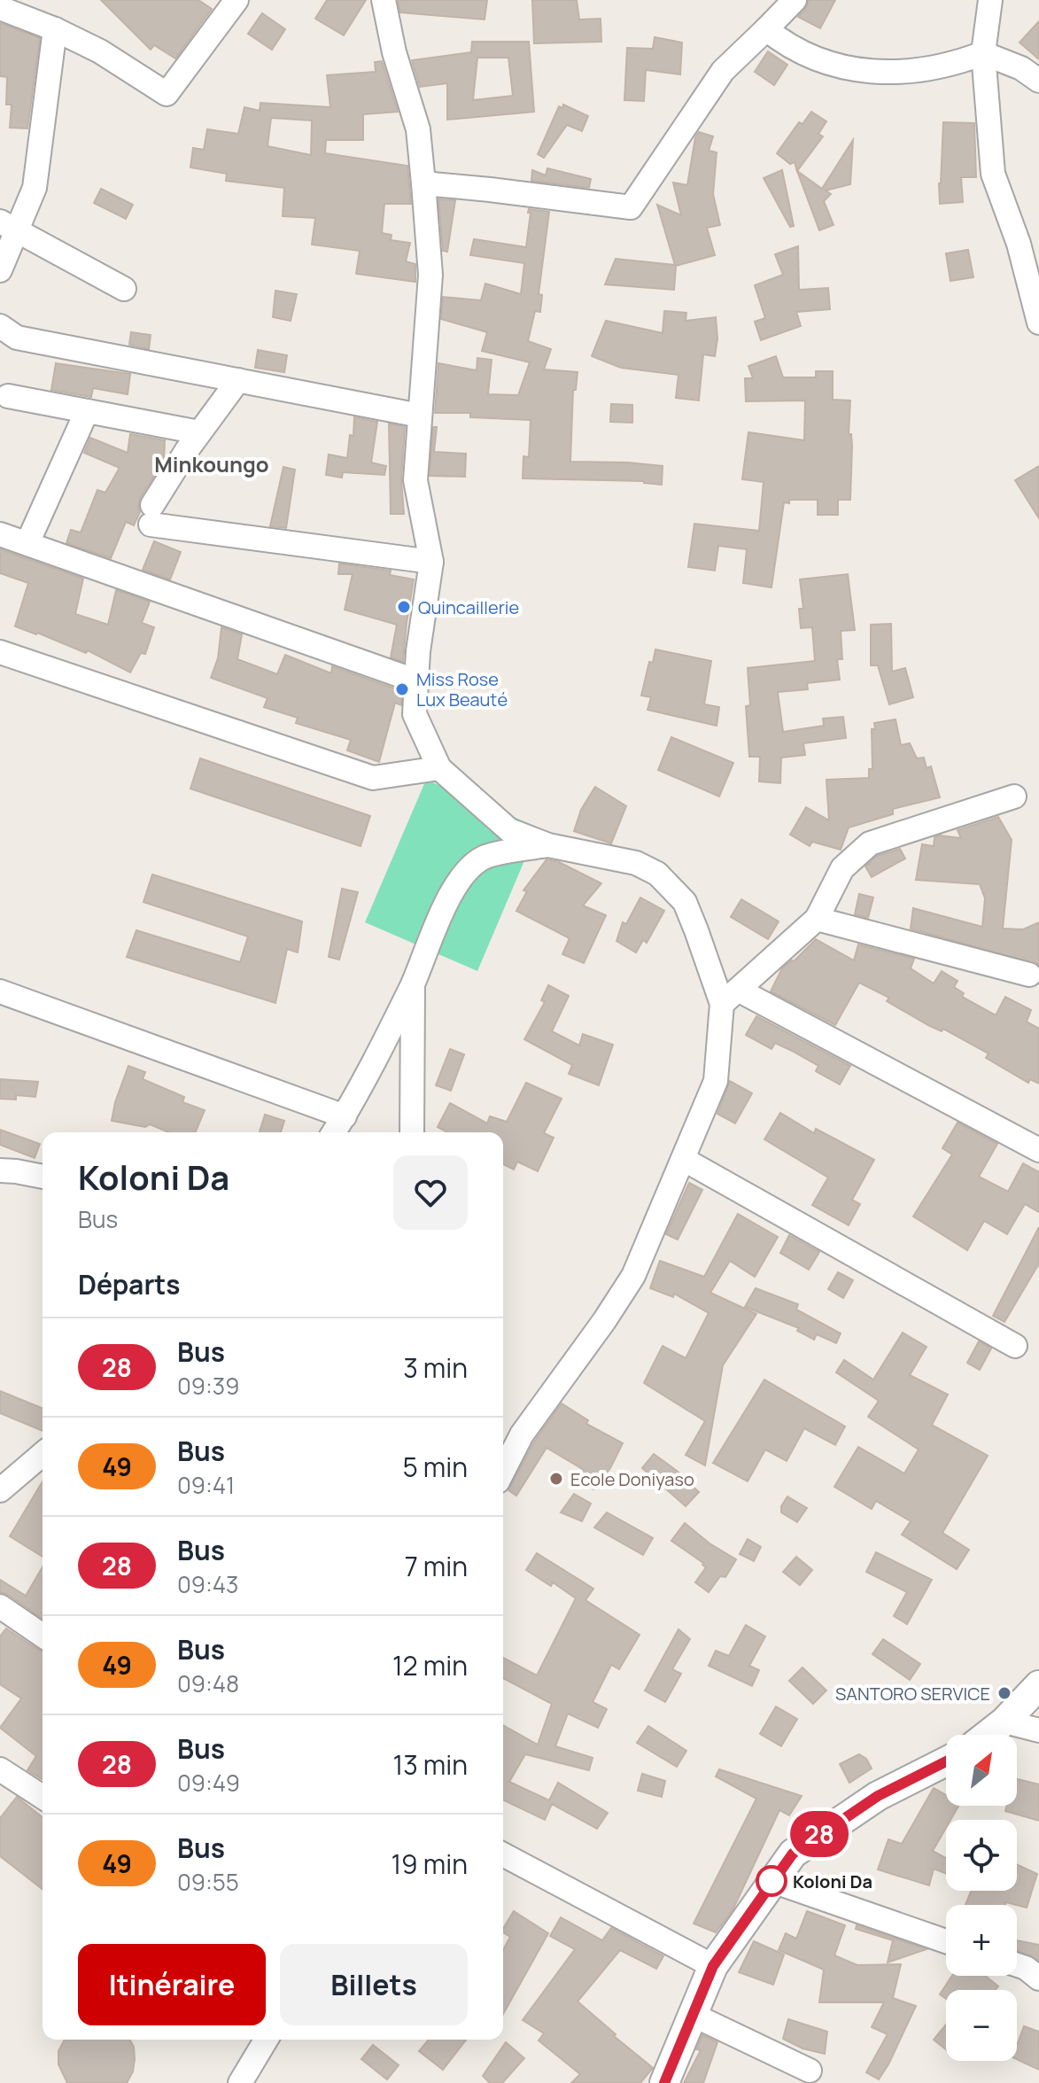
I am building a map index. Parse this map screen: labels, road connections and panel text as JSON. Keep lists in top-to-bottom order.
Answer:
{
  "districts": ["Minkoungo"],
  "places": [
    "Quincaillerie",
    "Miss Rose Lux Beauté",
    "Ecole Doniyaso",
    "SANTORO SERVICE",
    "Koloni Da"
  ],
  "lines": ["bus line 28"],
  "north": "top right",
  "page": {
    "on_map": "28",
    "heading": [
      ["Koloni Da", "Bus"],
      "Départs"
    ],
    "list": [
      {
        "mark": "28",
        "name": "Bus",
        "note": "09:39",
        "value": "3 min"
      },
      {
        "mark": "49",
        "name": "Bus",
        "note": "09:41",
        "value": "5 min"
      },
      {
        "mark": "28",
        "name": "Bus",
        "note": "09:43",
        "value": "7 min"
      },
      {
        "mark": "49",
        "name": "Bus",
        "note": "09:48",
        "value": "12 min"
      },
      {
        "mark": "28",
        "name": "Bus",
        "note": "09:49",
        "value": "13 min"
      },
      {
        "mark": "49",
        "name": "Bus",
        "note": "09:55",
        "value": "19 min"
      }
    ],
    "map_buttons": ["+", "−"],
    "buttons": ["Itinéraire", "Billets"]
  }
}
